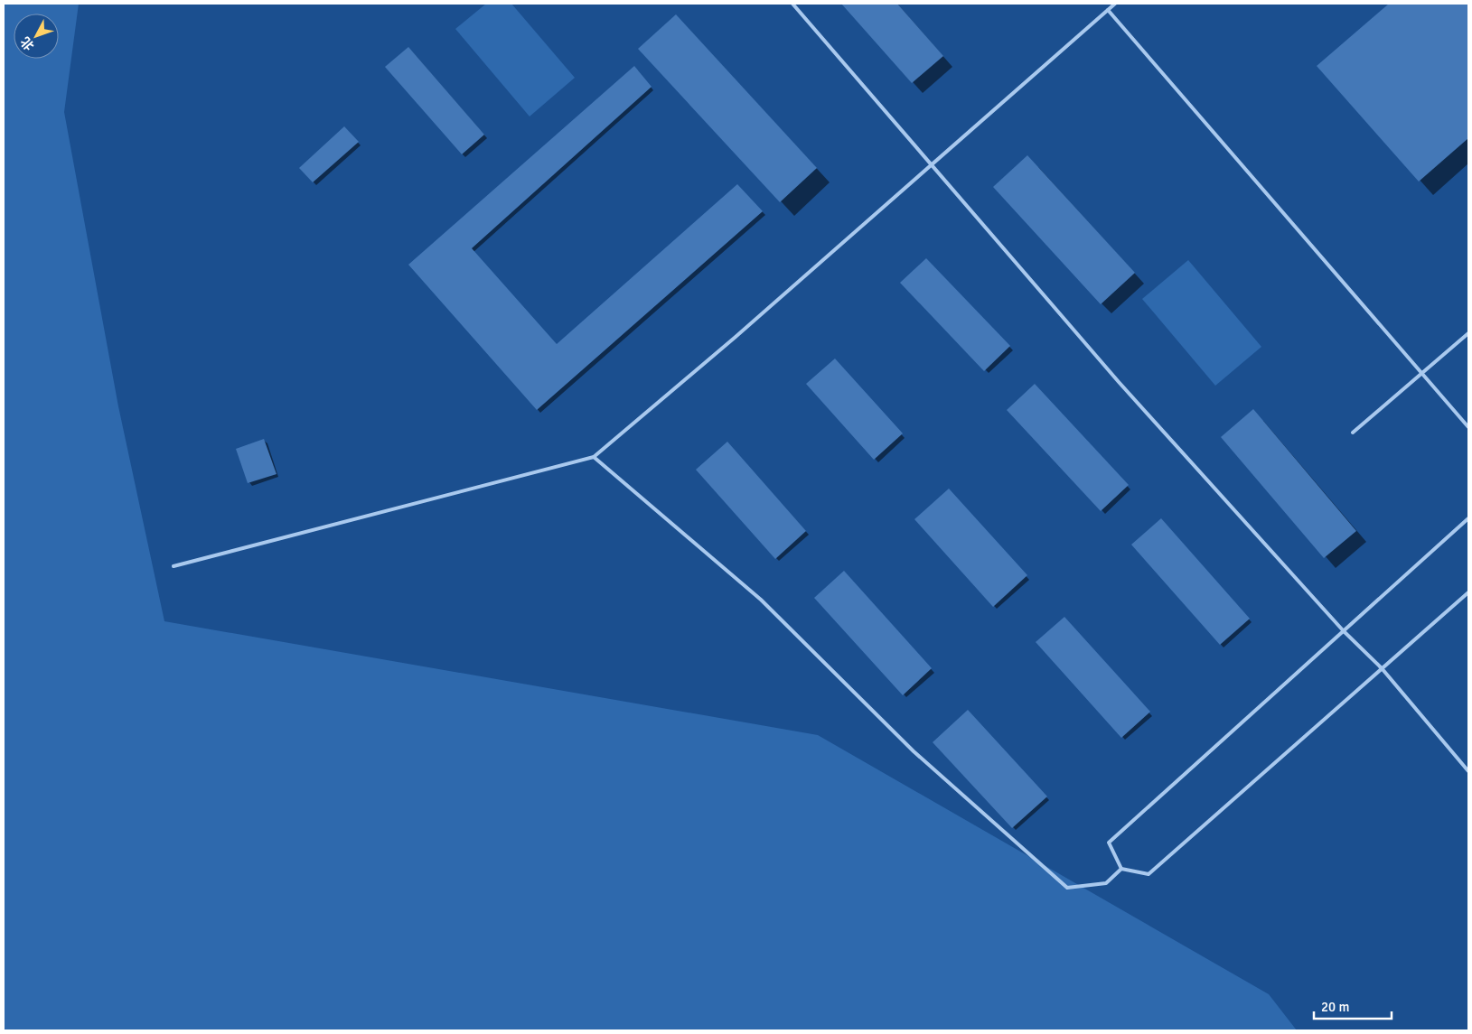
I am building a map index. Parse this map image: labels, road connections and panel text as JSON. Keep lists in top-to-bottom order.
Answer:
{
  "scale_bar": "20 m",
  "north": "bottom left"
}
